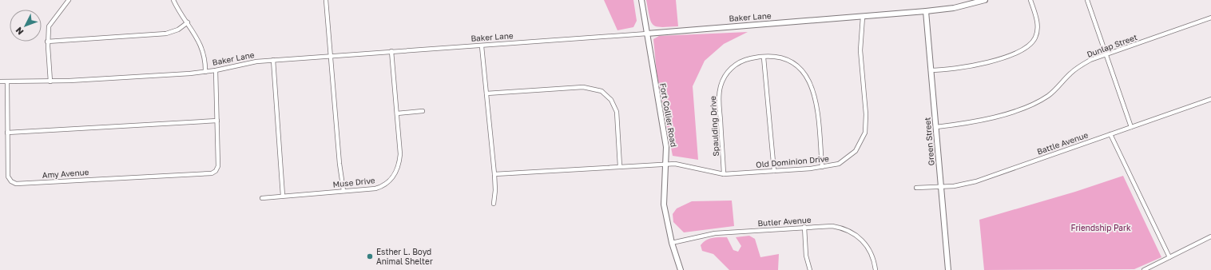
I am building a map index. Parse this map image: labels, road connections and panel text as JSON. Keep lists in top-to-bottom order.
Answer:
{
  "streets": {
    "street": [
      "Baker Lane",
      "Dunlap Street",
      "Fort Collier Road",
      "Spaulding Drive",
      "Green Street",
      "Battle Avenue",
      "Old Dominion Drive",
      "Amy Avenue",
      "Muse Drive",
      "Butler Avenue"
    ]
  },
  "crossings": [
    ["Baker Lane", "Fort Collier Road"],
    ["Baker Lane", "Green Street"],
    ["Baker Lane", "Old Dominion Drive"],
    ["Baker Lane", "Amy Avenue"],
    ["Baker Lane", "Muse Drive"],
    ["Dunlap Street", "Green Street"],
    ["Fort Collier Road", "Old Dominion Drive"],
    ["Fort Collier Road", "Butler Avenue"],
    ["Spaulding Drive", "Old Dominion Drive"],
    ["Green Street", "Battle Avenue"]
  ],
  "parks": ["Friendship Park"],
  "places": ["Esther L. Boyd Animal Shelter"],
  "north": "bottom left"
}
